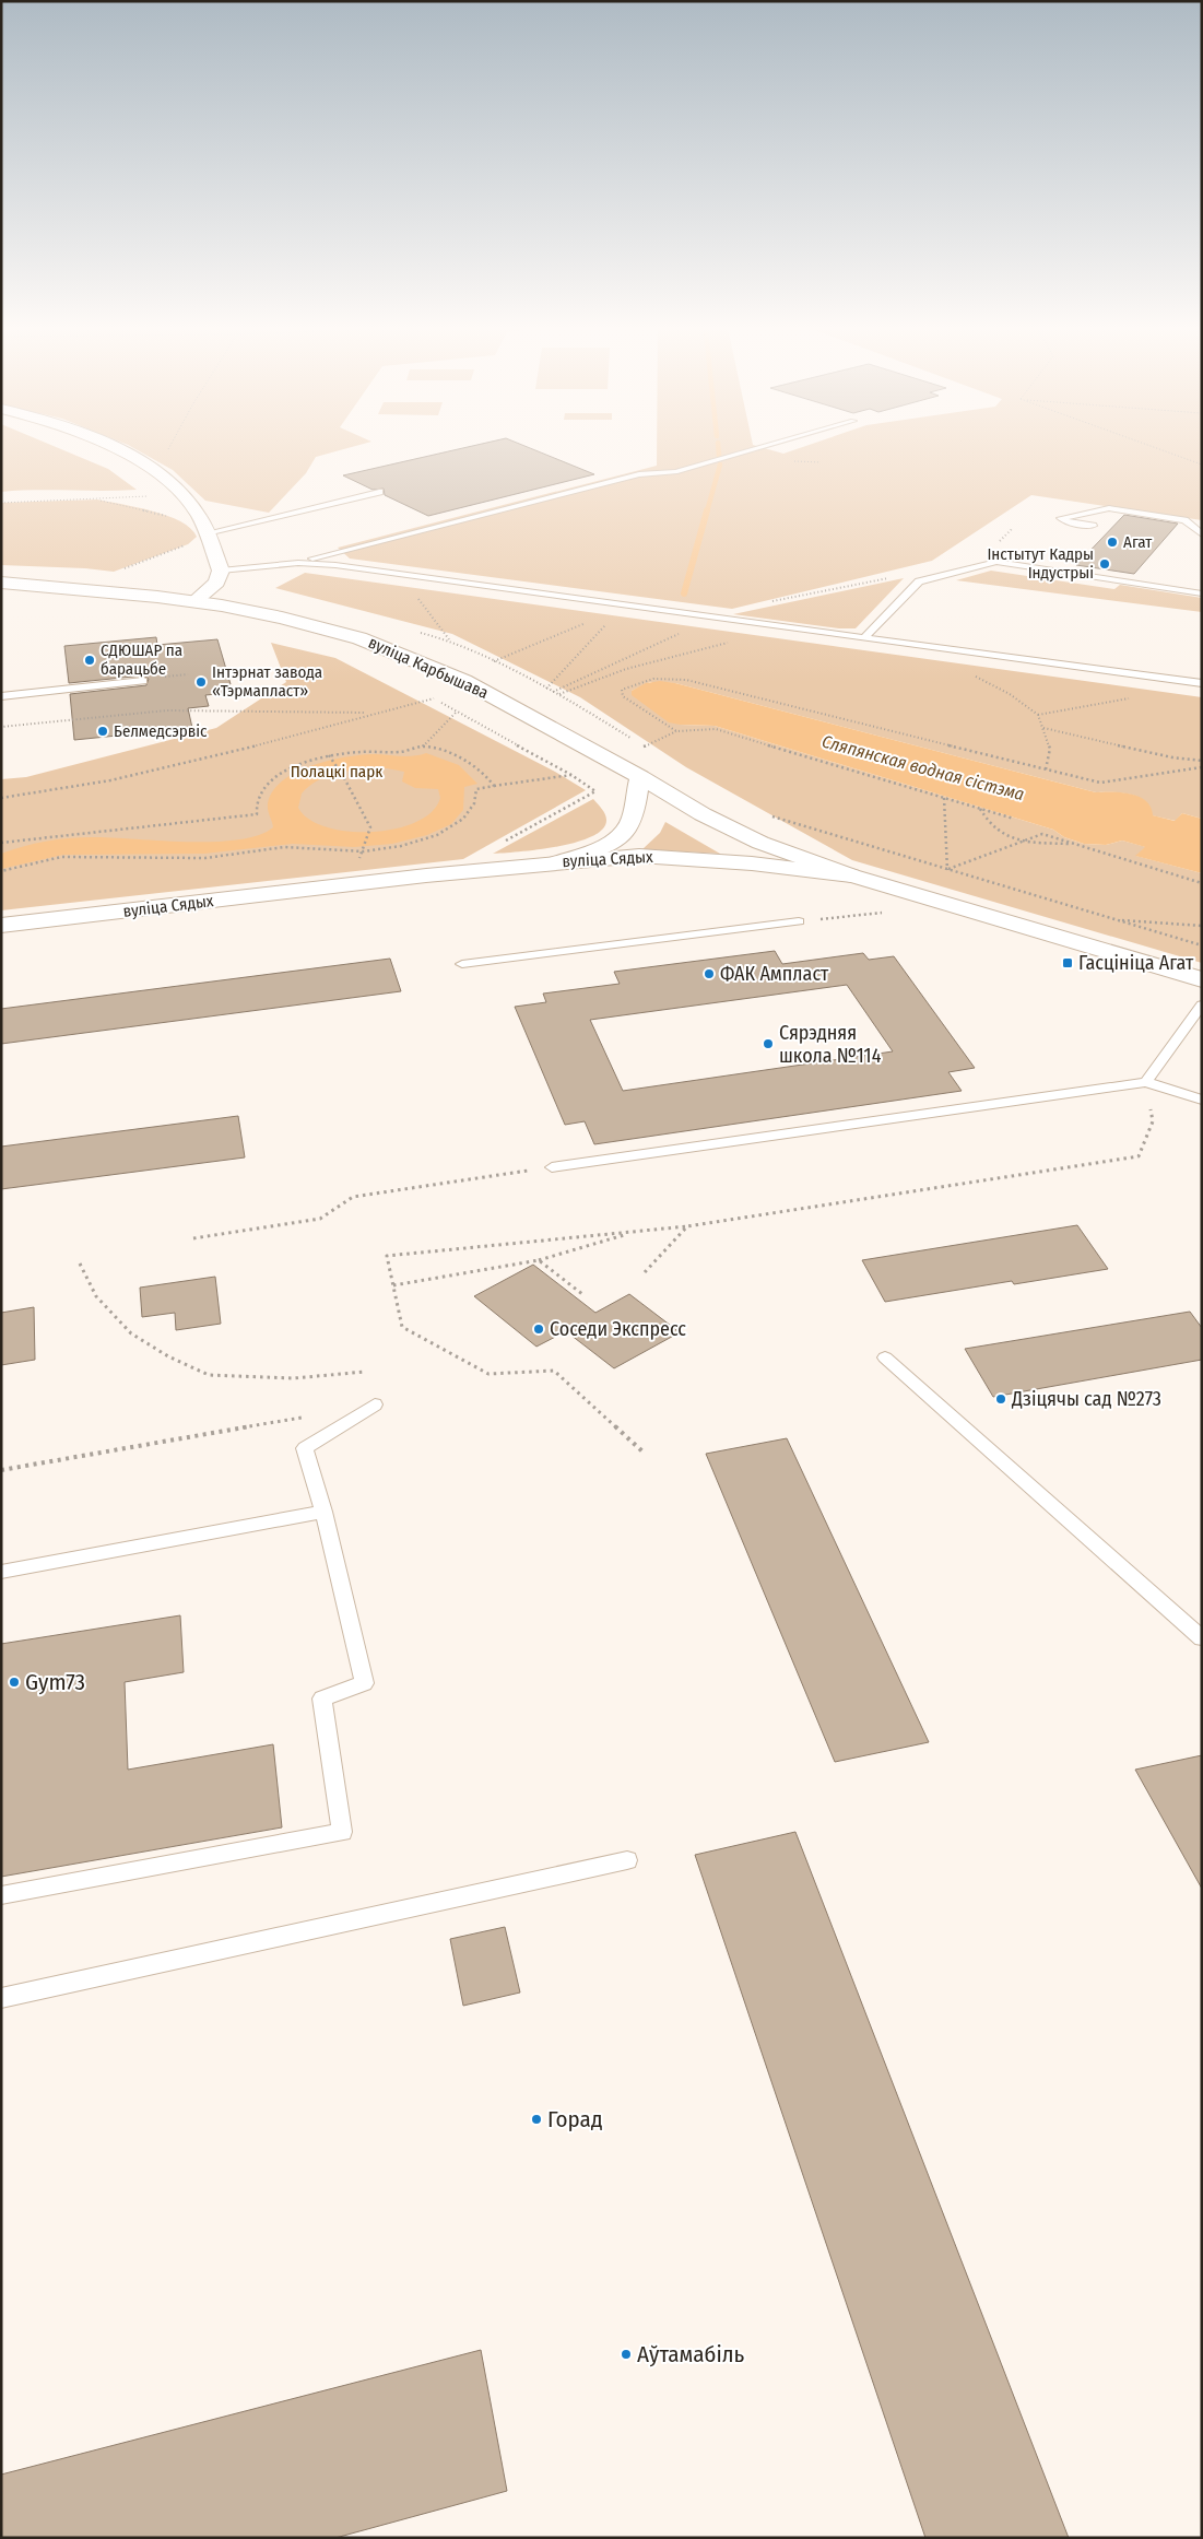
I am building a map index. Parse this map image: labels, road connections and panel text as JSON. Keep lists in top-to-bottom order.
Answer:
{
  "streets": {
    "main road": ["вуліца Карбышава", "вуліца Сядых"]
  },
  "crossings": [
    ["вуліца Карбышава", "вуліца Сядых"]
  ],
  "water": ["Сляпянская водная сістэма"],
  "parks": ["Полацкі парк"],
  "places": {
    "other": [
      "Агат",
      "Інстытут Кадры Індустрыі",
      "СДЮШАР па барацьбе",
      "Інтэрнат завода «Тэрмапласт»",
      "Белмедсэрвіс",
      "ФАК Ампласт",
      "Сярэдняя школа №114",
      "Соседи Экспресс",
      "Дзіцячы сад №273",
      "Gym73",
      "Горад",
      "Аўтамабіль"
    ],
    "transit": ["Гасцініца Агат"]
  }
}
